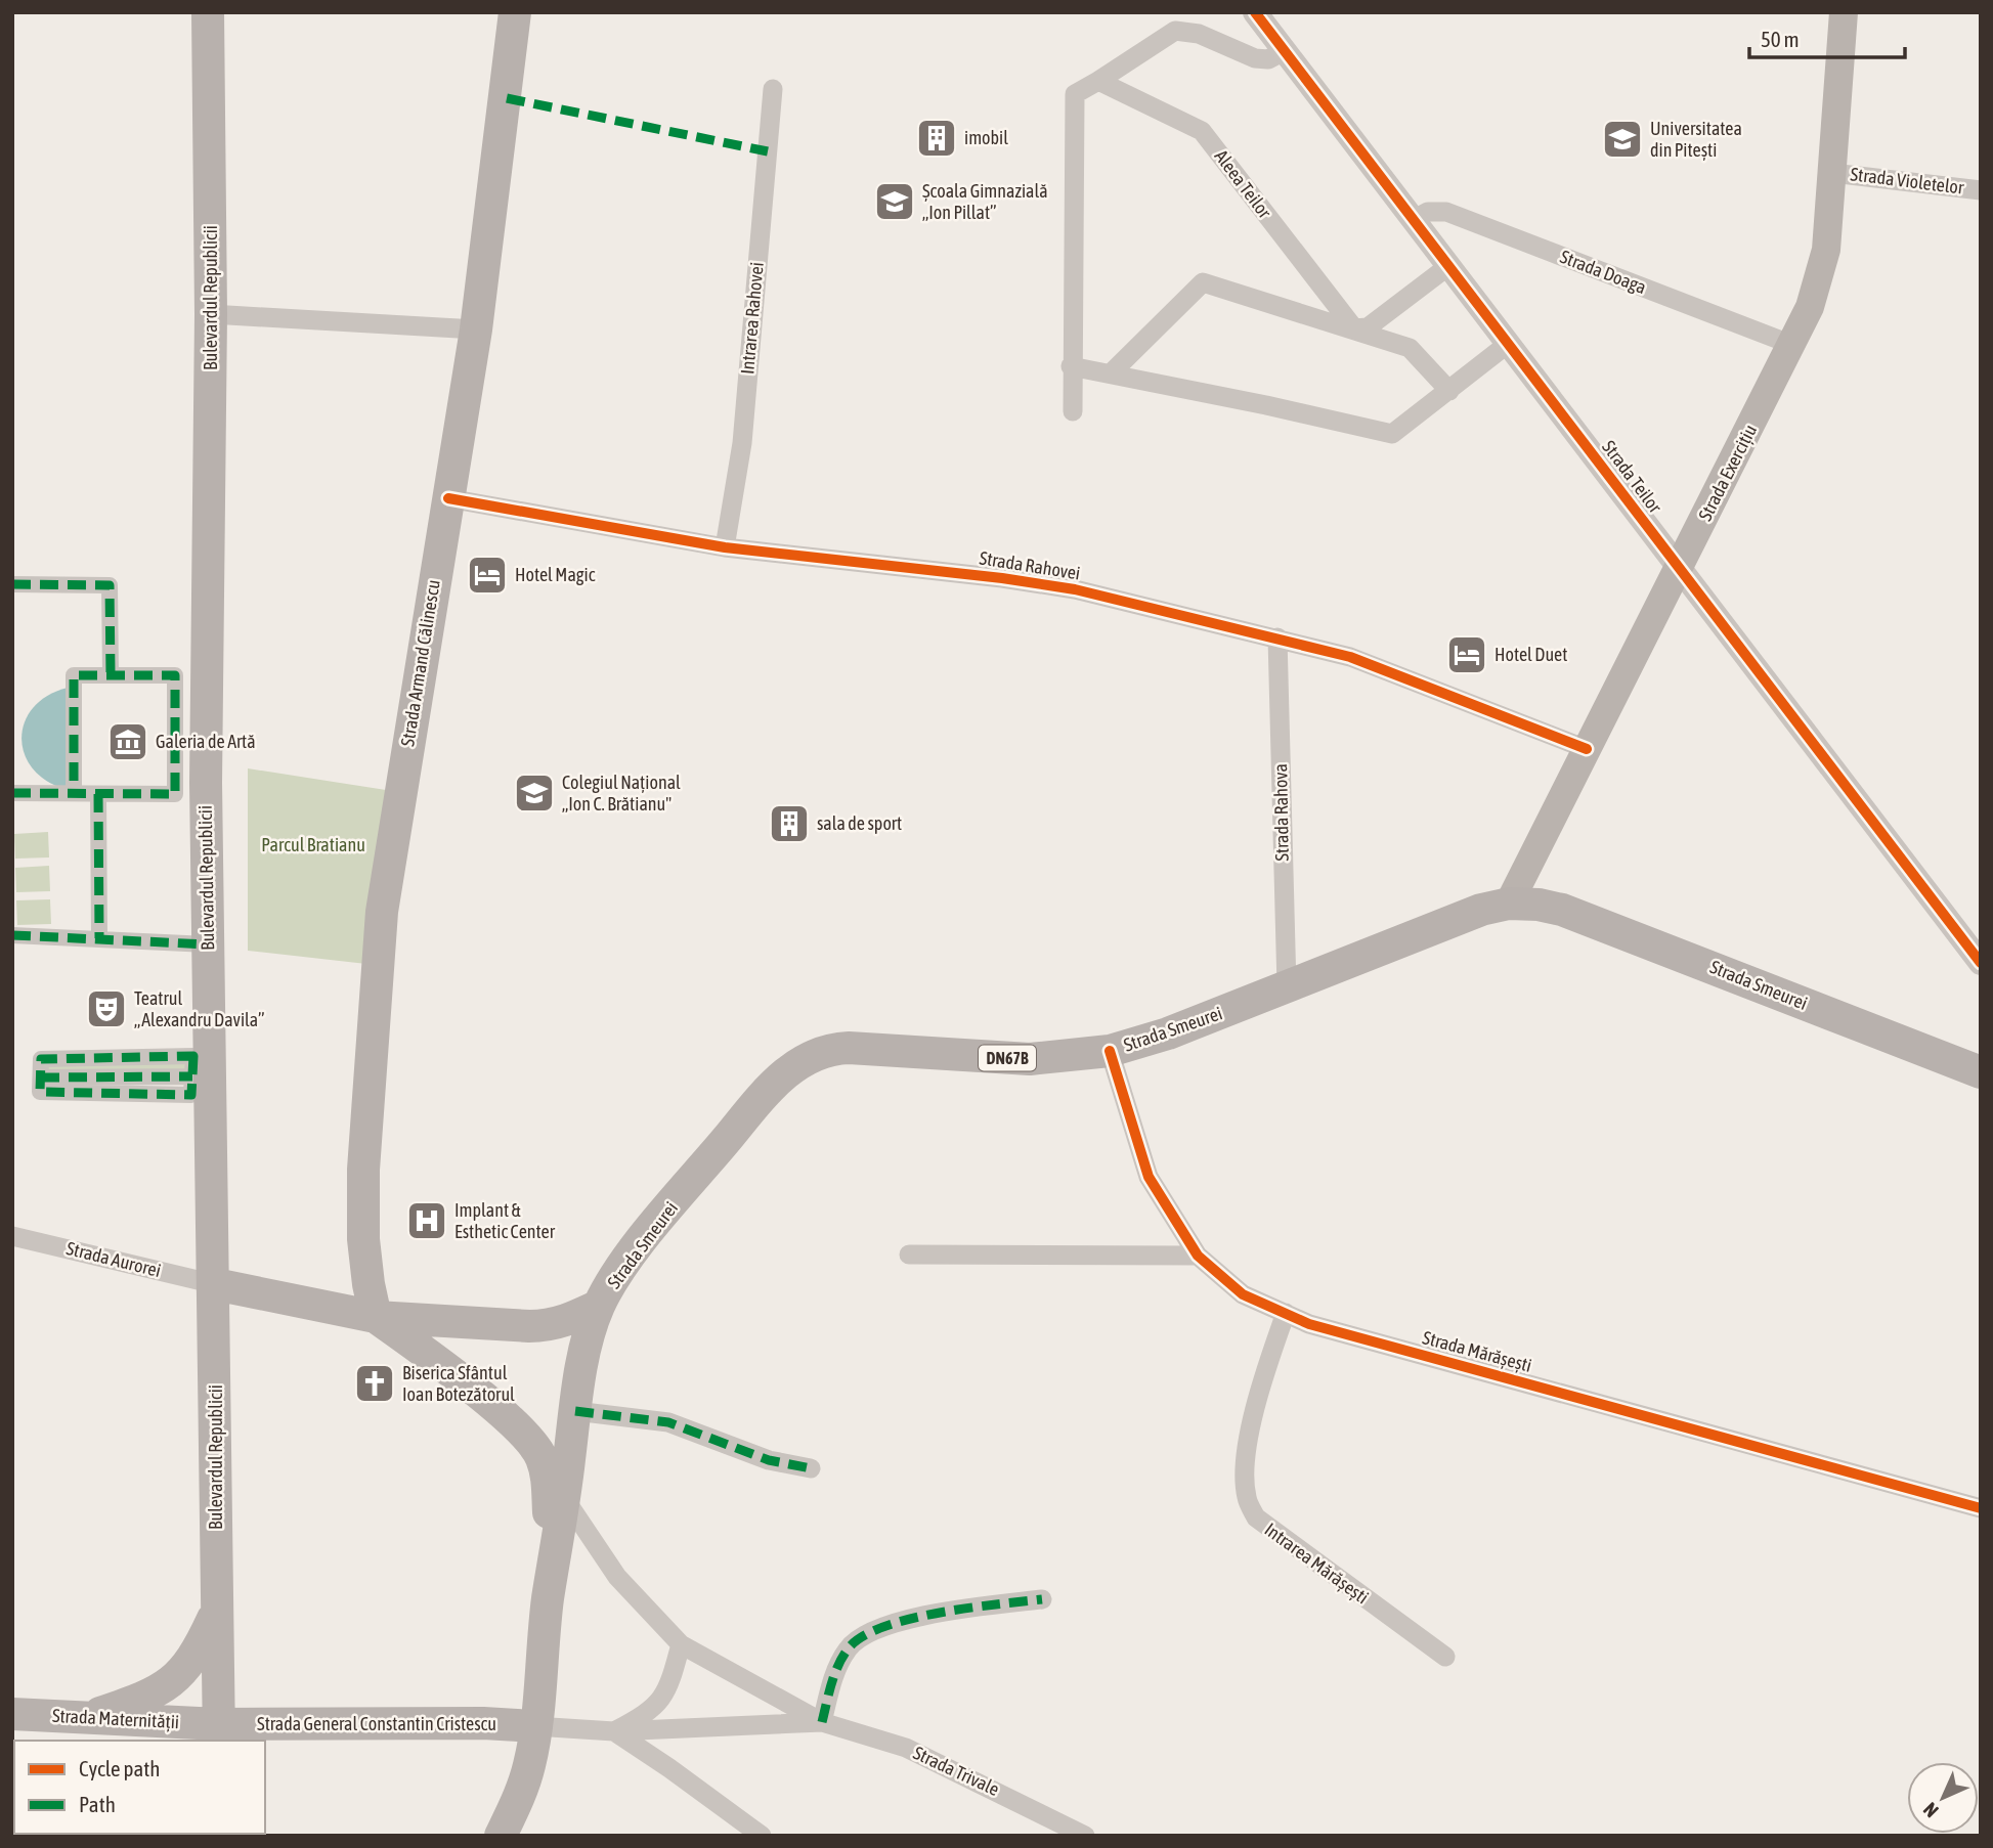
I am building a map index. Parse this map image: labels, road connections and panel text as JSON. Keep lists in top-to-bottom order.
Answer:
{
  "streets": {
    "main road": [
      "Bulevardul Republicii",
      "Strada Exercițiu",
      "Strada Armand Călinescu",
      "Strada Smeurei",
      "DN67B",
      "Strada Maternității",
      "Strada General Constantin Cristescu"
    ],
    "street": [
      "Strada Violetelor",
      "Aleea Teilor",
      "Strada Doaga",
      "Intrarea Rahovei",
      "Strada Teilor",
      "Strada Rahovei",
      "Strada Rahova",
      "Strada Aurorei",
      "Strada Mărășești",
      "Intrarea Mărășești",
      "Strada Trivale"
    ]
  },
  "crossings": [
    ["Strada Violetelor", "Strada Exercițiu"],
    ["Strada Doaga", "Strada Exercițiu"],
    ["Strada Doaga", "Strada Teilor"],
    ["Bulevardul Republicii", "Strada Aurorei"],
    ["Bulevardul Republicii", "Strada Maternității"],
    ["Bulevardul Republicii", "Strada General Constantin Cristescu"],
    ["Intrarea Rahovei", "Strada Rahovei"],
    ["Strada Exercițiu", "Strada Teilor"],
    ["Strada Exercițiu", "Strada Rahovei"],
    ["Strada Exercițiu", "Strada Smeurei"],
    ["Strada Rahovei", "Strada Armand Călinescu"],
    ["Strada Rahovei", "Strada Rahova"],
    ["Strada Rahova", "Strada Smeurei"],
    ["Strada Smeurei", "Strada Mărășești"],
    ["Strada Smeurei", "Strada General Constantin Cristescu"],
    ["Strada Smeurei", "Strada Trivale"],
    ["Strada Mărășești", "Intrarea Mărășești"],
    ["Strada Maternității", "Strada General Constantin Cristescu"],
    ["Strada General Constantin Cristescu", "Strada Trivale"]
  ],
  "parks": ["Parcul Bratianu"],
  "places": {
    "building": ["imobil", "sala de sport"],
    "school or university": ["Universitatea din Pitești", "Școala Gimnazială „Ion Pillat”", "Colegiul Național „Ion C. Brătianu\""],
    "hotel": ["Hotel Magic", "Hotel Duet"],
    "museum": ["Galeria de Artă"],
    "theatre": ["Teatrul „Alexandru Davila”"],
    "hospital": ["Implant & Esthetic Center"],
    "church": ["Biserica Sfântul Ioan Botezătorul"]
  },
  "legend": ["Cycle path", "Path"],
  "scale_bar": "50 m",
  "north": "bottom left"
}
